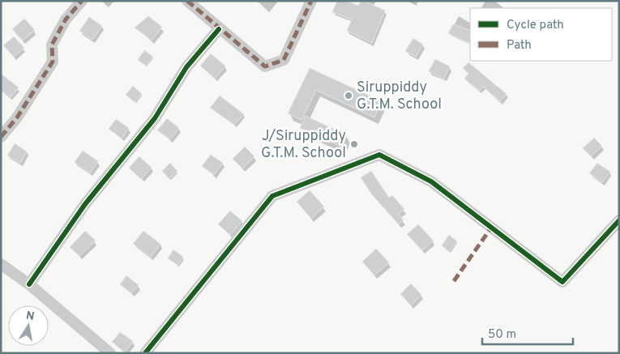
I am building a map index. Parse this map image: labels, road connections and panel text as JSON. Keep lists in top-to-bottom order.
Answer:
{
  "places": ["Siruppiddy G.T.M. School", "J/Siruppiddy G.T.M. School"],
  "legend": ["Cycle path", "Path"],
  "scale_bar": "50 m",
  "north": "top"
}
